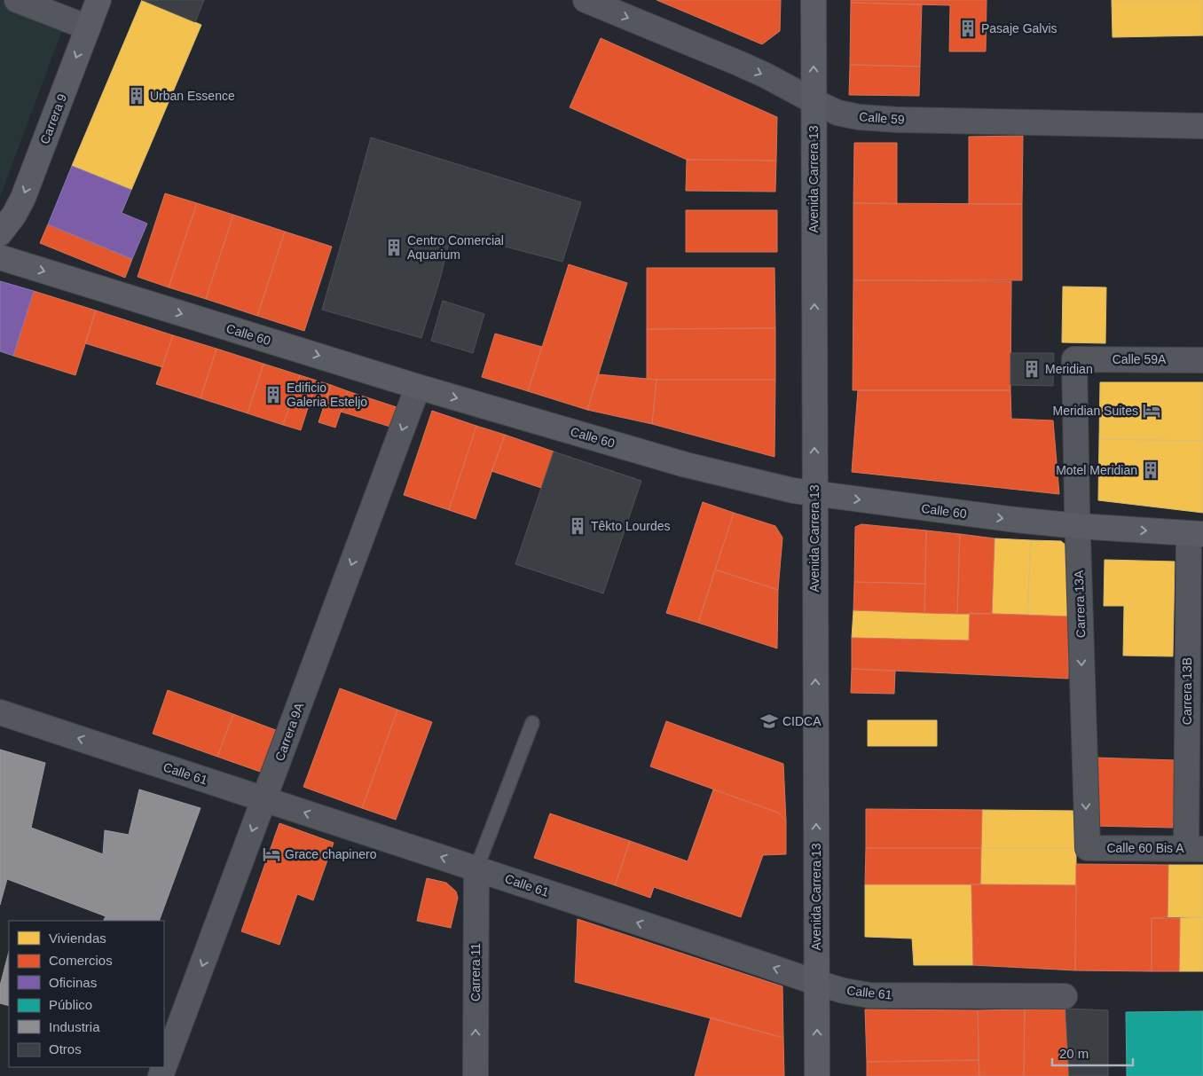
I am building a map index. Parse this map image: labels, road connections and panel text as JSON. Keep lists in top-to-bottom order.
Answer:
{
  "streets": {
    "street": [
      "Calle 59",
      "Carrera 9",
      "Avenida Carrera 13",
      "Calle 60",
      "Calle 59A",
      "Carrera 13A",
      "Carrera 13B",
      "Carrera 9A",
      "Calle 61",
      "Calle 60 Bis A",
      "Carrera 11"
    ]
  },
  "crossings": [
    ["Calle 59", "Avenida Carrera 13"],
    ["Avenida Carrera 13", "Calle 60"],
    ["Avenida Carrera 13", "Calle 61"],
    ["Calle 60", "Carrera 13A"],
    ["Calle 60", "Carrera 13B"],
    ["Calle 60", "Carrera 9A"],
    ["Calle 59A", "Carrera 13A"],
    ["Carrera 13A", "Calle 60 Bis A"],
    ["Carrera 13B", "Calle 60 Bis A"],
    ["Carrera 9A", "Calle 61"],
    ["Calle 61", "Carrera 11"]
  ],
  "one_way": [
    "Calle 59",
    "Carrera 9",
    "Avenida Carrera 13",
    "Calle 60",
    "Carrera 13A",
    "Carrera 9A",
    "Calle 61",
    "Carrera 11"
  ],
  "places": {
    "building": [
      "Pasaje Galvis",
      "Urban Essence",
      "Centro Comercial Aquarium",
      "Meridian",
      "Edificio Galeria Esteljo",
      "Motel Meridian",
      "Têkto Lourdes"
    ],
    "hotel": ["Meridian Suites", "Grace chapinero"],
    "school or university": ["CIDCA"]
  },
  "legend": [
    "Viviendas",
    "Comercios",
    "Oficinas",
    "Público",
    "Industria",
    "Otros"
  ],
  "scale_bar": "20 m"
}
